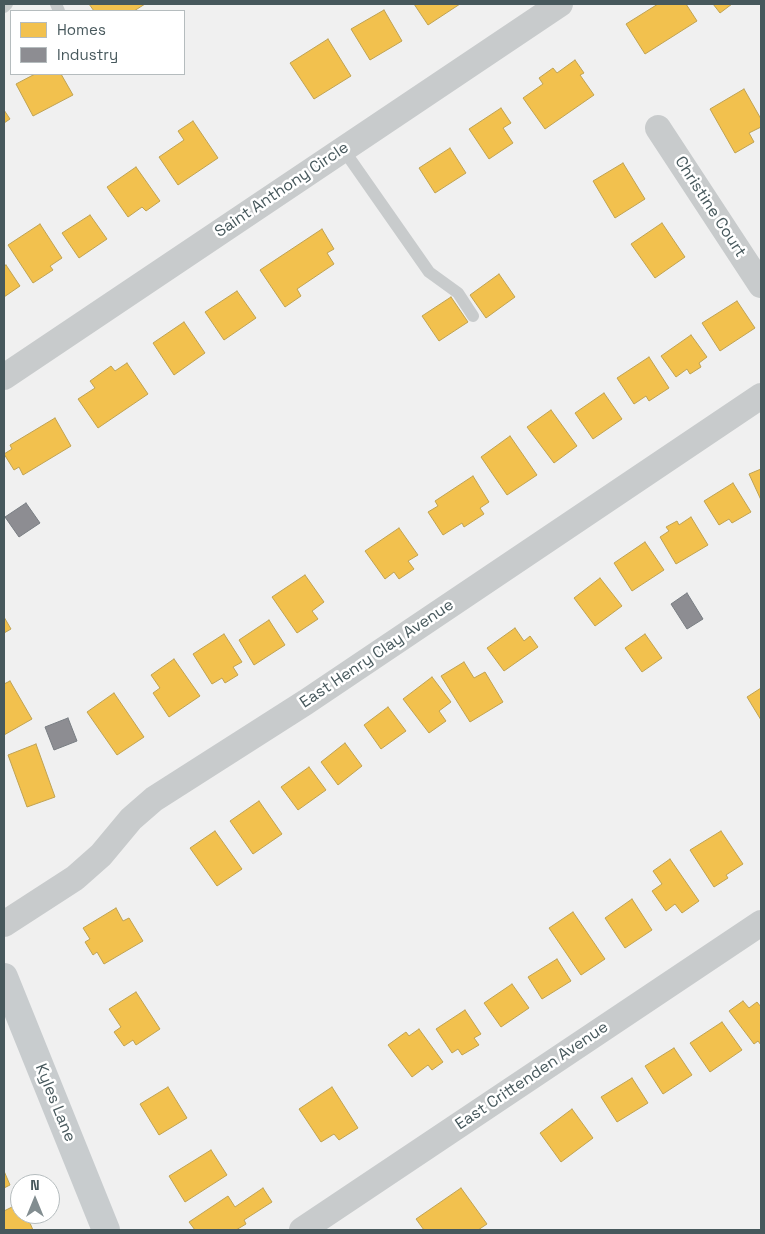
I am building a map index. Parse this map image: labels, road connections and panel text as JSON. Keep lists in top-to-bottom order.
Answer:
{
  "streets": {
    "main road": ["Kyles Lane"],
    "street": [
      "Saint Anthony Circle",
      "Christine Court",
      "East Henry Clay Avenue",
      "East Crittenden Avenue"
    ]
  },
  "legend": ["Homes", "Industry"],
  "north": "top"
}
